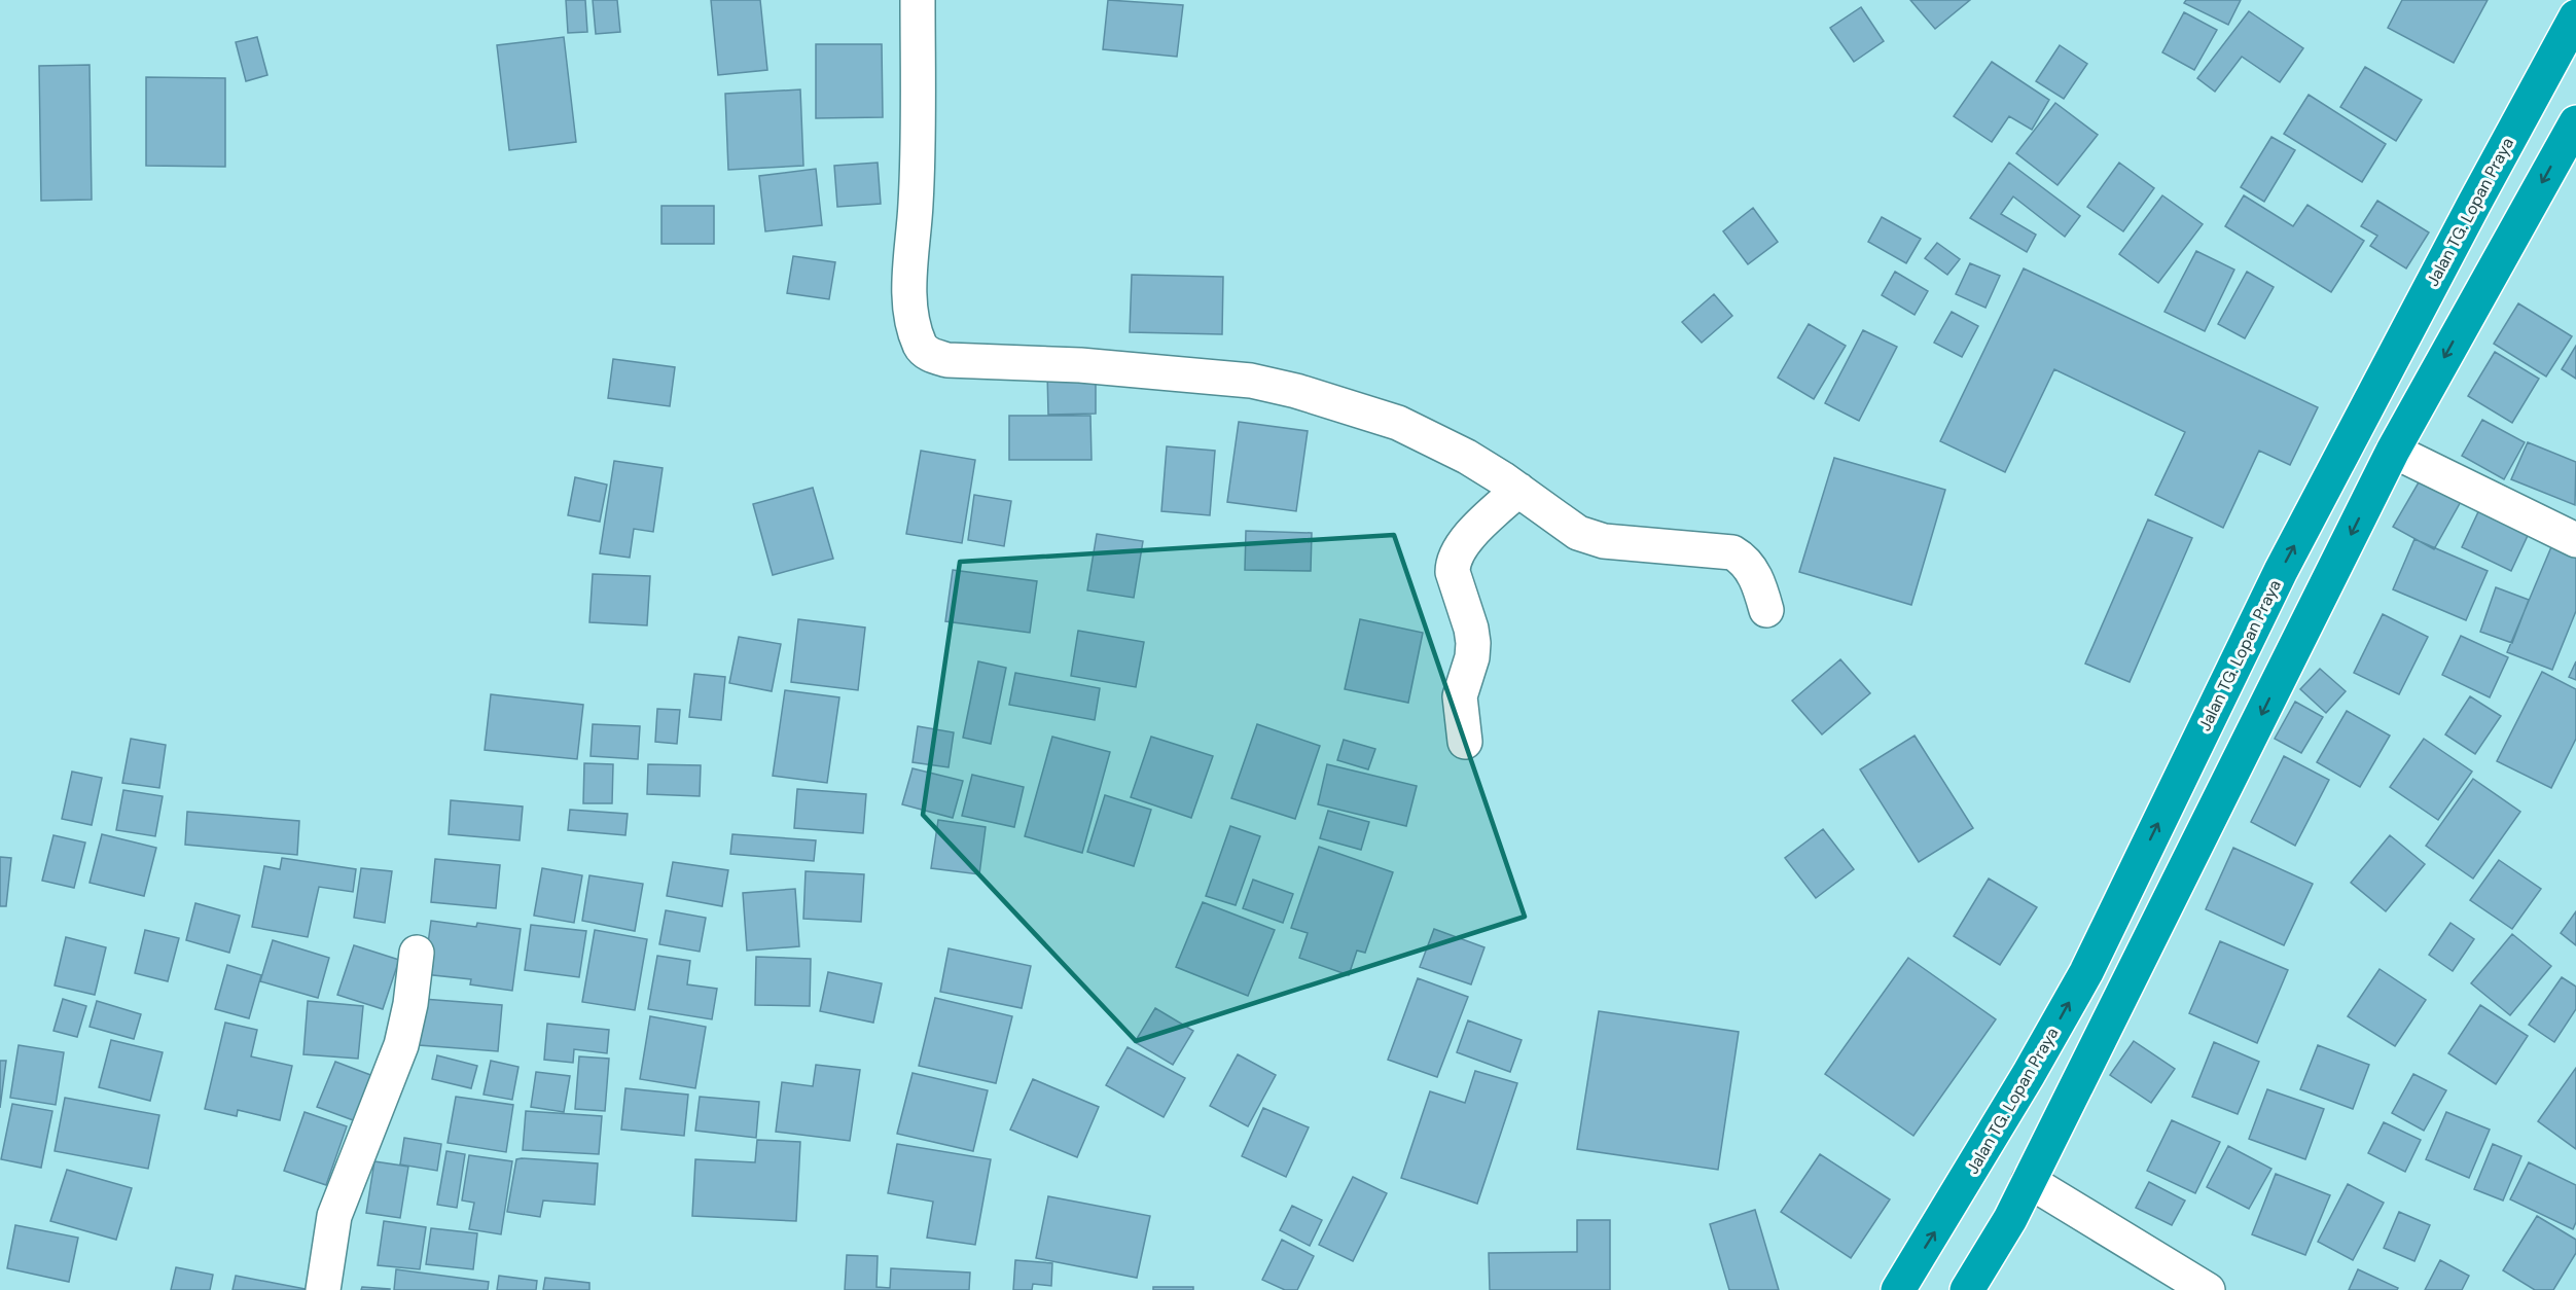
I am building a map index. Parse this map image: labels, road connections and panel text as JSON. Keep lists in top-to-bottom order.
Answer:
{
  "streets": {
    "highway": ["Jalan TG. Lopan Praya"]
  }
}
